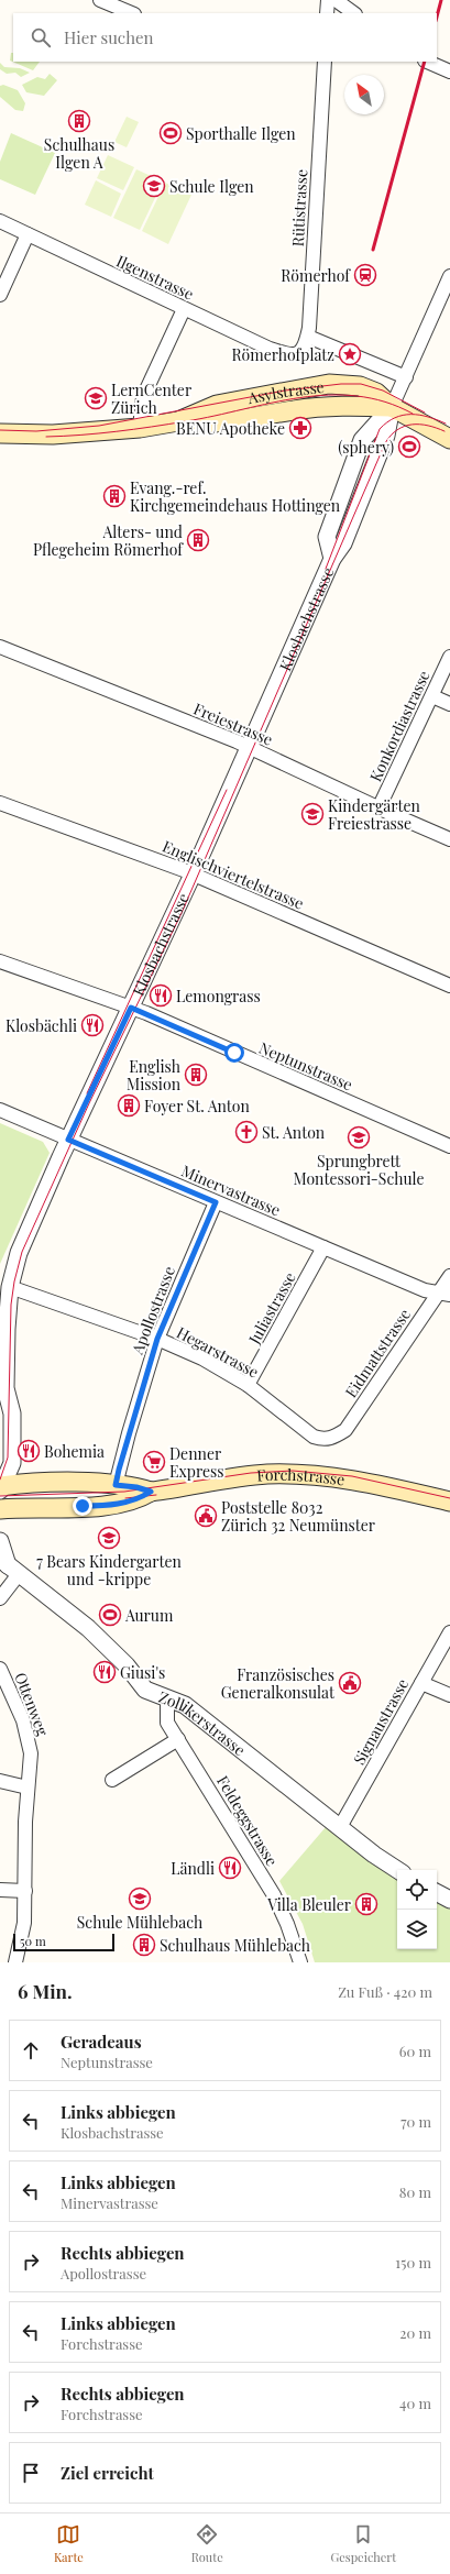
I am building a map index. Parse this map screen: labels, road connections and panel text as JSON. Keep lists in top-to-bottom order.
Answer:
{
  "streets": {
    "main road": ["Asylstrasse", "Forchstrasse"],
    "street": [
      "Rütistrasse",
      "Ilgenstrasse",
      "Klosbachstrasse",
      "Freiestrasse",
      "Konkordiastrasse",
      "Englischviertelstrasse",
      "Neptunstrasse",
      "Minervastrasse",
      "Juliastrasse",
      "Apollostrasse",
      "Hegarstrasse",
      "Eidmattstrasse",
      "Ottenweg",
      "Signaustrasse",
      "Zollikerstrasse",
      "Feldeggstrasse"
    ]
  },
  "crossings": [
    ["Rütistrasse", "Ilgenstrasse"],
    ["Asylstrasse", "Klosbachstrasse"],
    ["Klosbachstrasse", "Freiestrasse"],
    ["Klosbachstrasse", "Englischviertelstrasse"],
    ["Klosbachstrasse", "Neptunstrasse"],
    ["Klosbachstrasse", "Minervastrasse"],
    ["Klosbachstrasse", "Hegarstrasse"],
    ["Klosbachstrasse", "Forchstrasse"],
    ["Freiestrasse", "Konkordiastrasse"],
    ["Minervastrasse", "Juliastrasse"],
    ["Minervastrasse", "Apollostrasse"],
    ["Minervastrasse", "Eidmattstrasse"],
    ["Juliastrasse", "Hegarstrasse"],
    ["Apollostrasse", "Hegarstrasse"],
    ["Apollostrasse", "Forchstrasse"],
    ["Hegarstrasse", "Eidmattstrasse"],
    ["Signaustrasse", "Zollikerstrasse"],
    ["Zollikerstrasse", "Feldeggstrasse"]
  ],
  "places": {
    "building": [
      "Schulhaus Ilgen A",
      "Evang.-ref. Kirchgemeindehaus Hottingen",
      "Alters- und Pflegeheim Römerhof",
      "English Mission",
      "Foyer St. Anton",
      "Villa Bleuler",
      "Schulhaus Mühlebach"
    ],
    "sports": ["Sporthalle Ilgen", "(sphery)", "Aurum"],
    "school or university": [
      "Schule Ilgen",
      "LernCenter Zürich",
      "Kindergärten Freiestrasse",
      "Sprungbrett Montessori-Schule",
      "7 Bears Kindergarten und -krippe",
      "Schule Mühlebach"
    ],
    "station": ["Römerhof"],
    "place": ["Römerhofplatz"],
    "pharmacy": ["BENU Apotheke"],
    "restaurant": [
      "Lemongrass",
      "Klosbächli",
      "Bohemia",
      "Giusi's",
      "Ländli"
    ],
    "church": ["St. Anton"],
    "supermarket": ["Denner Express"],
    "public building": ["Poststelle 8032 Zürich 32 Neumünster", "Französisches Generalkonsulat"]
  },
  "scale_bar": "50 m",
  "north": "top left",
  "page": {
    "search": "Hier suchen",
    "scale": "50 m",
    "heading": ["6 Min.", "Zu Fuß · 420 m"],
    "list": [
      ["Geradeaus", "Neptunstrasse", "60 m"],
      ["Links abbiegen", "Klosbachstrasse", "70 m"],
      ["Links abbiegen", "Minervastrasse", "80 m"],
      ["Rechts abbiegen", "Apollostrasse", "150 m"],
      ["Links abbiegen", "Forchstrasse", "20 m"],
      ["Rechts abbiegen", "Forchstrasse", "40 m"],
      "Ziel erreicht"
    ],
    "nav": ["Karte", "Route", "Gespeichert"]
  }
}
